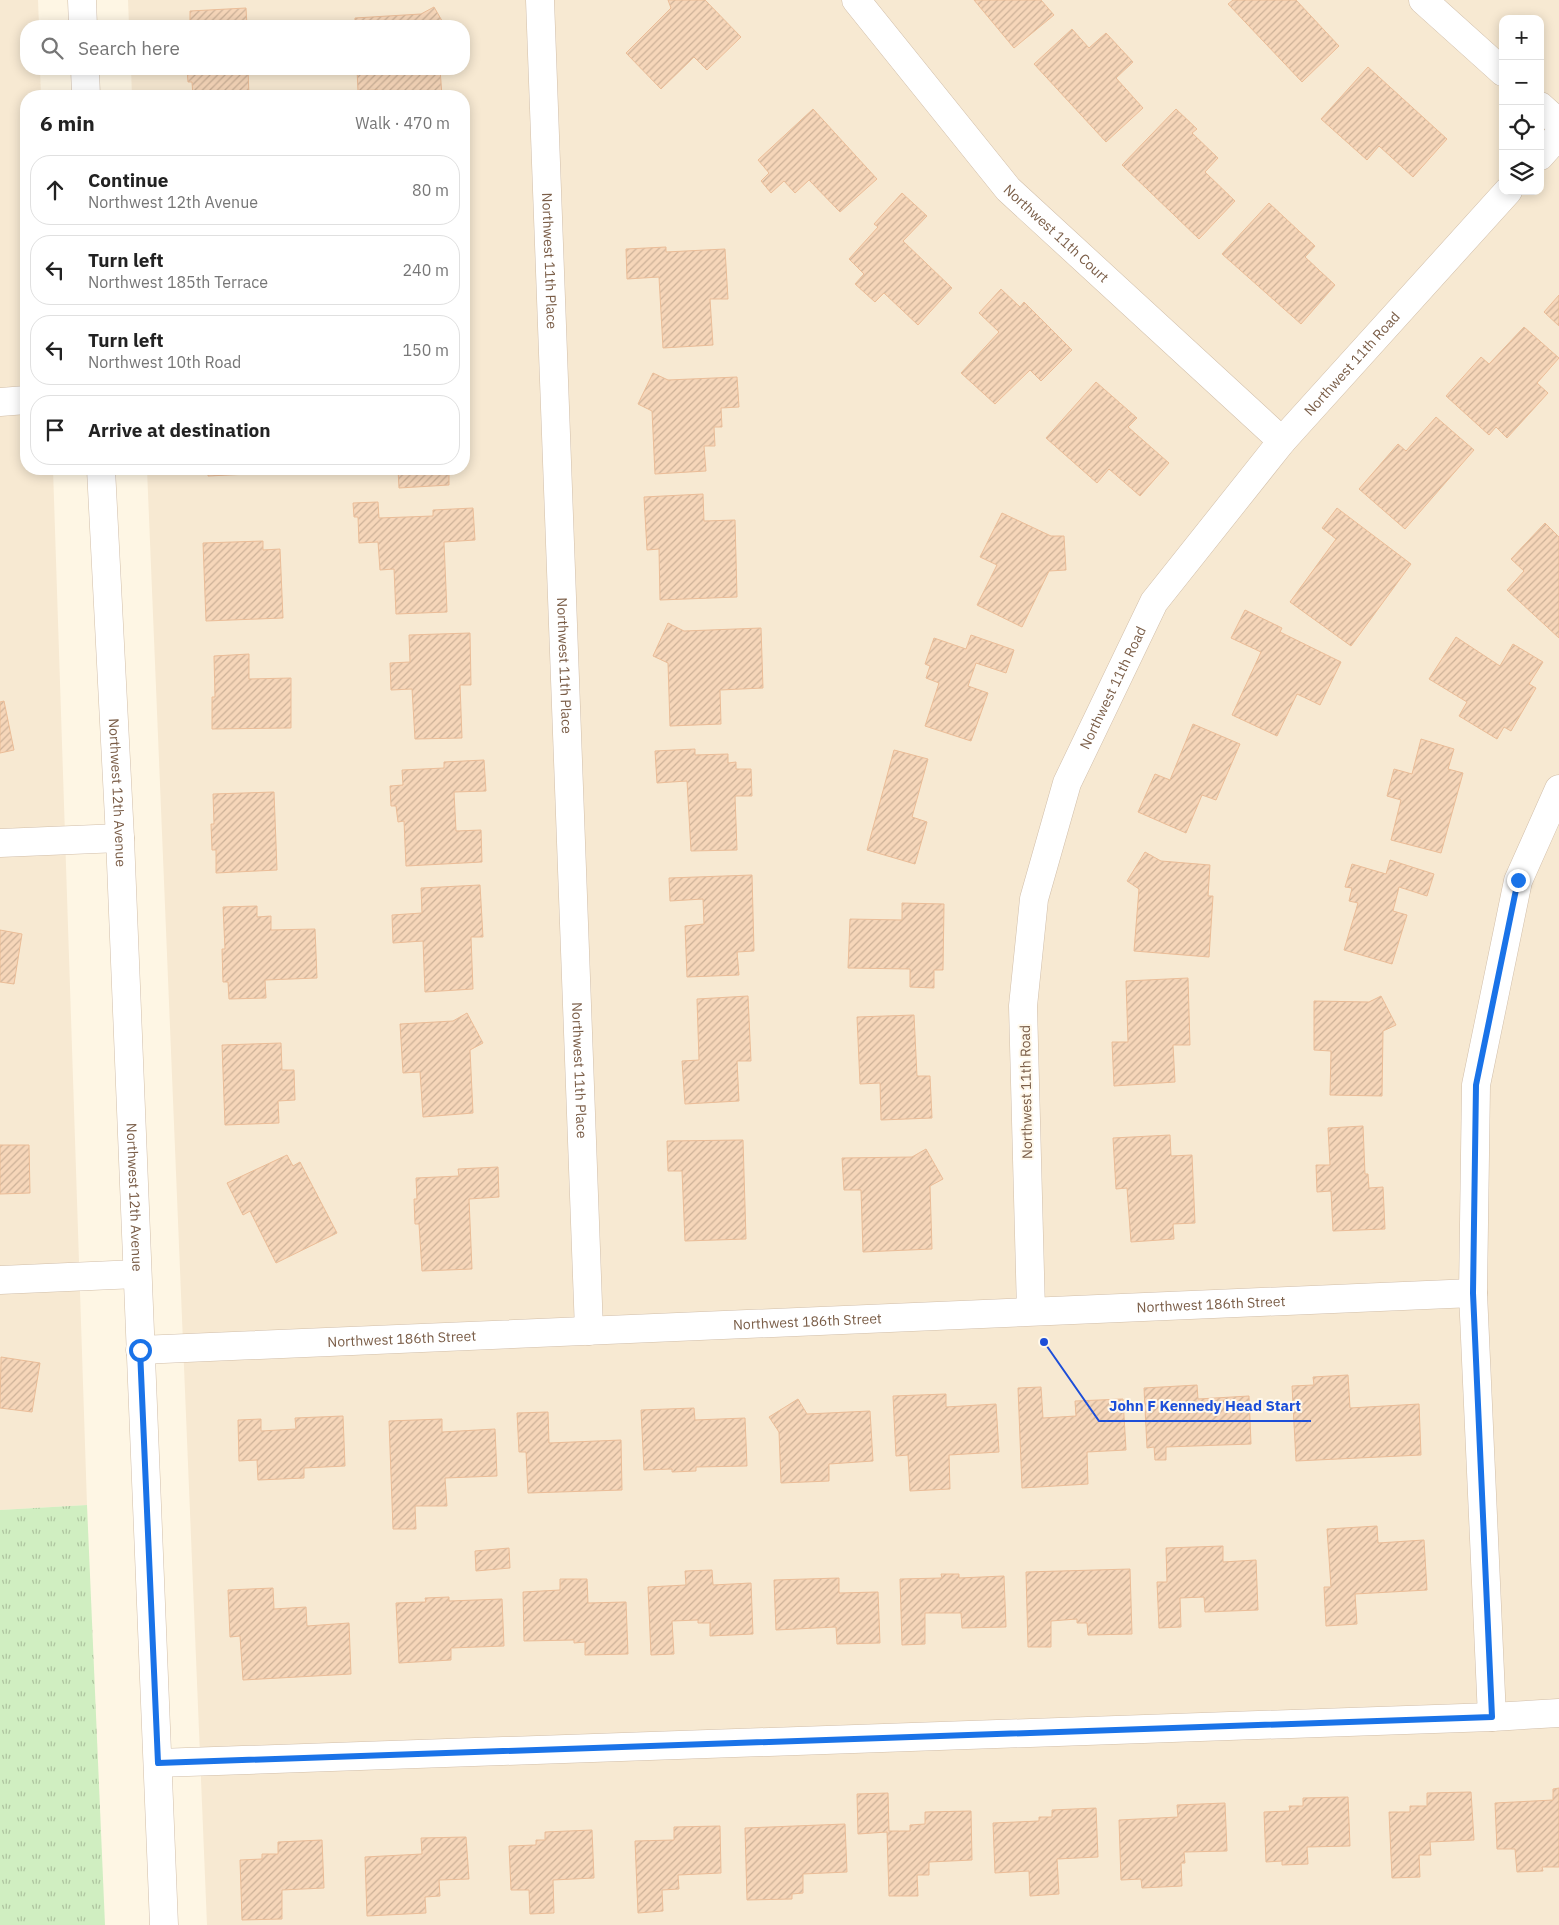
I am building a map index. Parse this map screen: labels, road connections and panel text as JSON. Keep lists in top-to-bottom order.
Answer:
{
  "streets": {
    "street": [
      "Northwest 11th Court",
      "Northwest 11th Place",
      "Northwest 11th Road",
      "Northwest 12th Avenue",
      "Northwest 186th Street"
    ]
  },
  "crossings": [
    ["Northwest 11th Court", "Northwest 11th Road"],
    ["Northwest 11th Place", "Northwest 186th Street"],
    ["Northwest 11th Road", "Northwest 186th Street"],
    ["Northwest 12th Avenue", "Northwest 186th Street"]
  ],
  "places": ["John F Kennedy Head Start"],
  "page": {
    "map_buttons": ["+", "−"],
    "search": "Search here",
    "heading": ["6 min", "Walk · 470 m"],
    "list": [
      ["Continue", "Northwest 12th Avenue", "80 m"],
      ["Turn left", "Northwest 185th Terrace", "240 m"],
      ["Turn left", "Northwest 10th Road", "150 m"],
      "Arrive at destination"
    ]
  }
}
